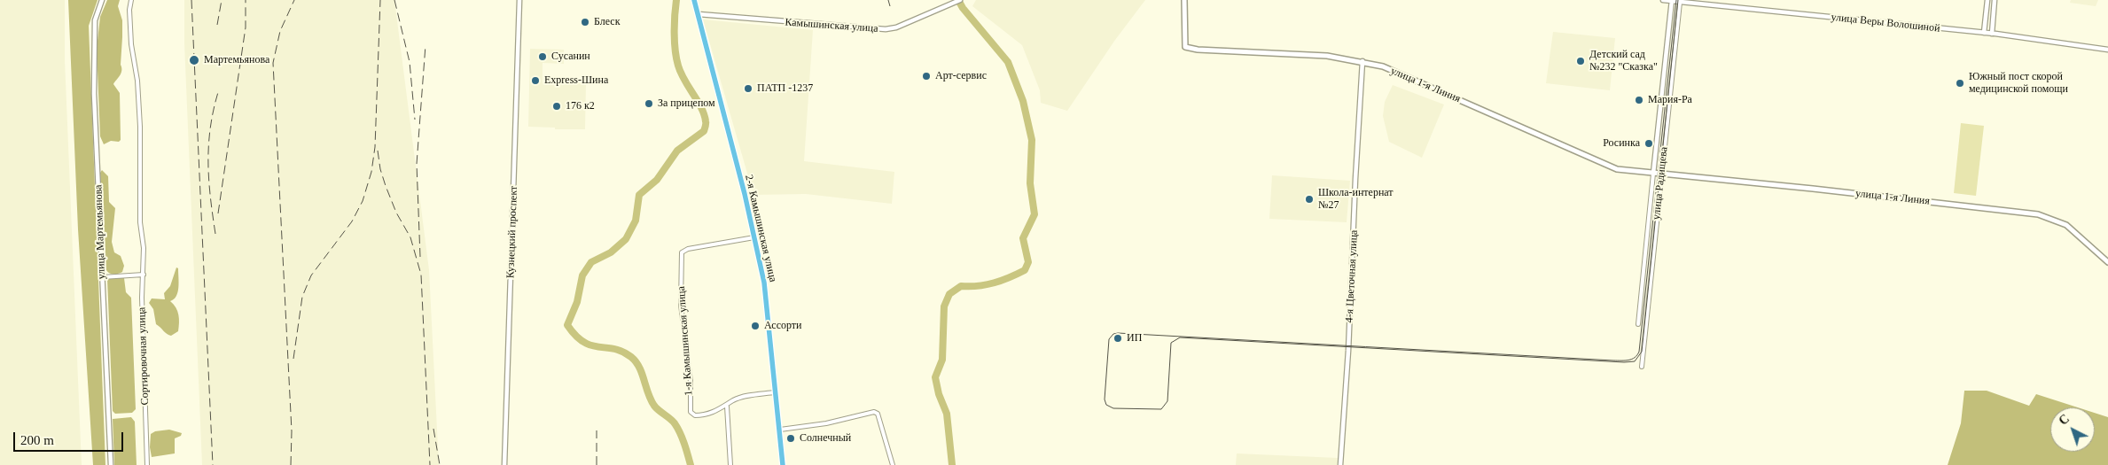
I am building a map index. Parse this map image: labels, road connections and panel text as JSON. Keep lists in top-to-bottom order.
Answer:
{
  "streets": {
    "main road": ["улица 1-я Линия", "2-я Камышинская улица"],
    "street": [
      "улица Веры Волошиной",
      "Камышинская улица",
      "улица Радищева",
      "улица Мартемьянова",
      "Кузнецкий проспект",
      "4-я Цветочная улица",
      "1-я Камышинская улица",
      "Сортировочная улица"
    ]
  },
  "crossings": [
    ["улица Веры Волошиной", "улица Радищева"],
    ["Камышинская улица", "2-я Камышинская улица"],
    ["улица 1-я Линия", "улица Радищева"],
    ["улица 1-я Линия", "4-я Цветочная улица"],
    ["2-я Камышинская улица", "1-я Камышинская улица"]
  ],
  "places": [
    "Блеск",
    "Сусанин",
    "Мартемьянова",
    "Детский сад №232 \"Сказка\"",
    "Арт-сервис",
    "Express-Шина",
    "Южный пост скорой медицинской помощи",
    "ПАТП -1237",
    "Мария-Ра",
    "За прицепом",
    "176 к2",
    "Росинка",
    "Школа-интернат №27",
    "Ассорти",
    "ИП",
    "Солнечный"
  ],
  "scale_bar": "200 m",
  "north": "top left"
}
